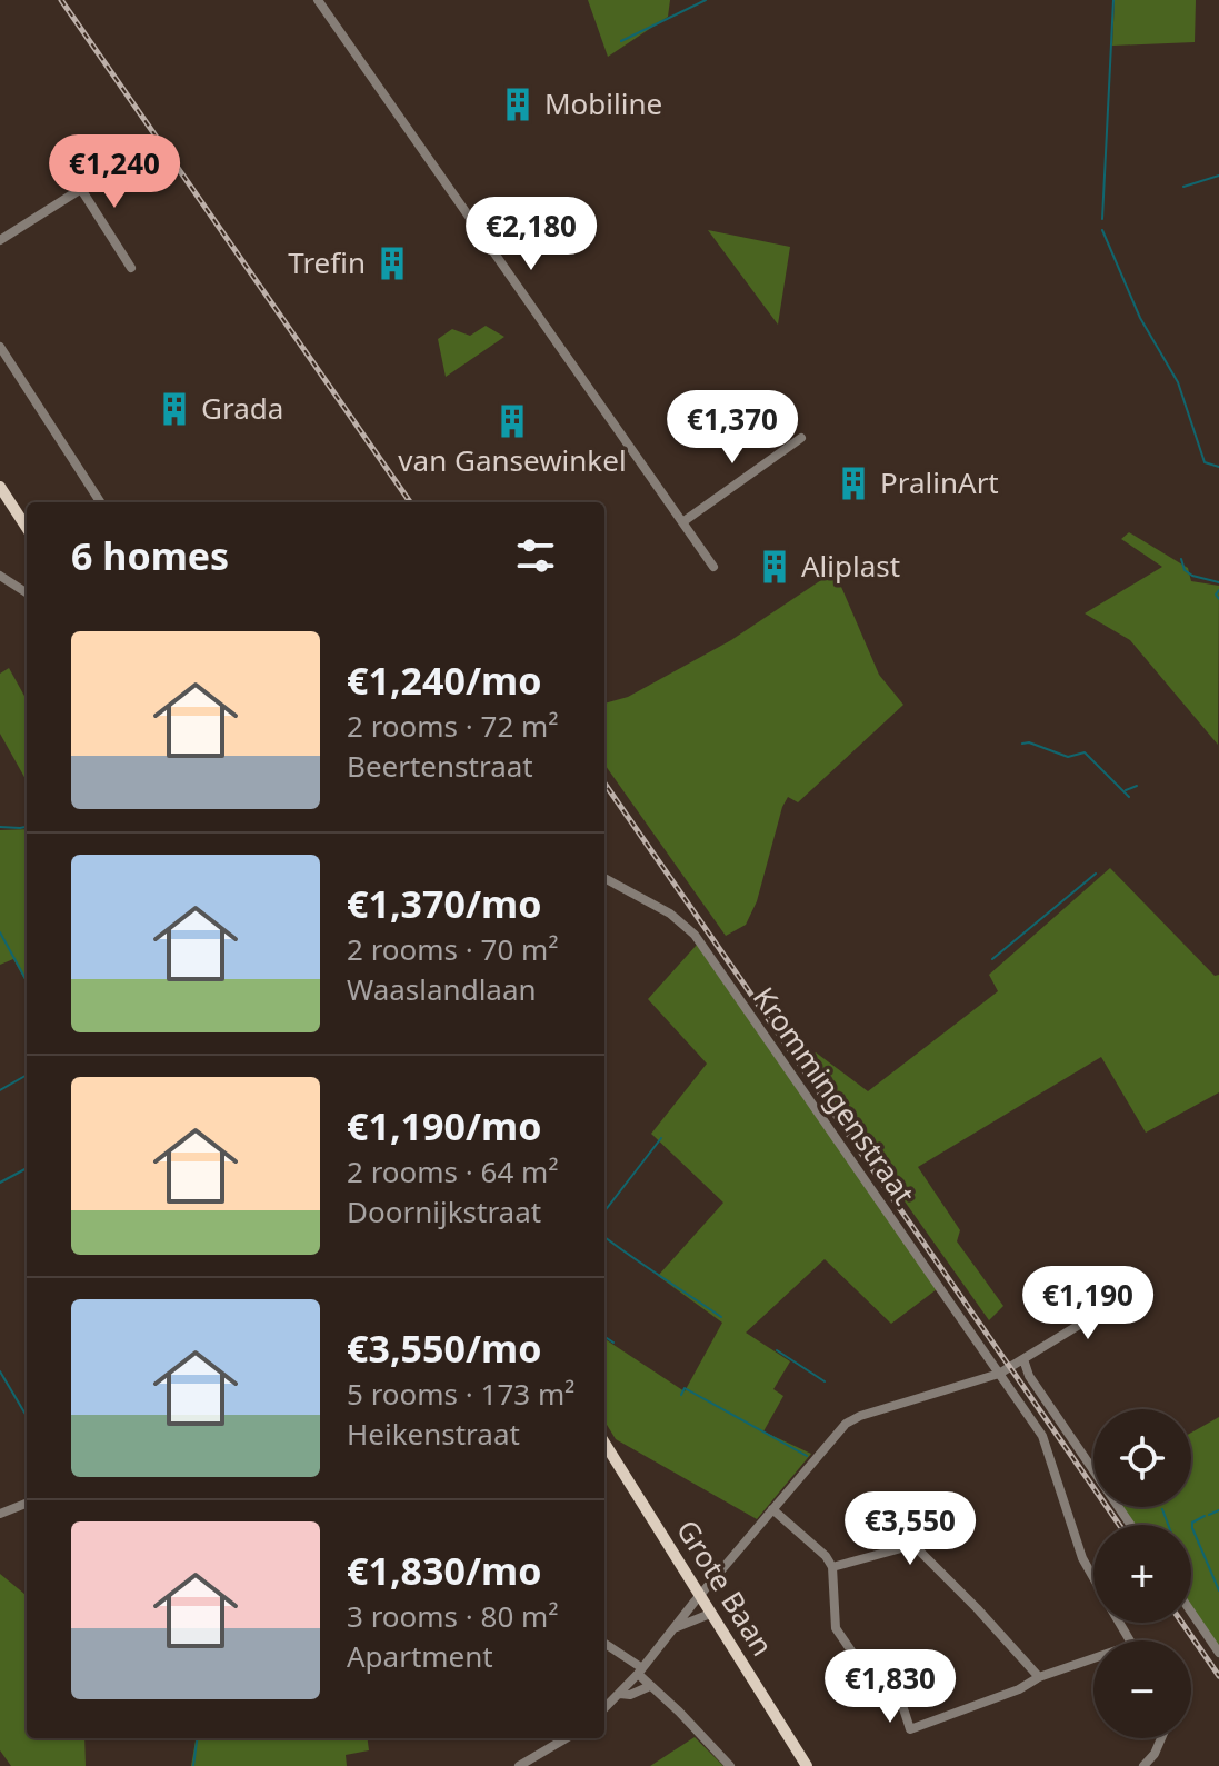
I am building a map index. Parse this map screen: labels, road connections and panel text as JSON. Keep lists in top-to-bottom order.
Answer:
{
  "streets": {
    "main road": ["Grote Baan"],
    "street": ["Krommingenstraat"]
  },
  "places": {
    "building": [
      "Mobiline",
      "Trefin",
      "Grada",
      "van Gansewinkel",
      "PralinArt",
      "Aliplast"
    ]
  },
  "page": {
    "price": [
      "€1,240",
      "€2,180",
      "€1,370",
      "€1,190",
      "€3,550",
      "€1,830"
    ],
    "heading": "6 homes",
    "list": [
      {
        "name": "€1,240/mo",
        "note": "2 rooms · 72 m² · Beertenstraat"
      },
      {
        "name": "€1,370/mo",
        "note": "2 rooms · 70 m² · Waaslandlaan"
      },
      {
        "name": "€1,190/mo",
        "note": "2 rooms · 64 m² · Doornijkstraat"
      },
      {
        "name": "€3,550/mo",
        "note": "5 rooms · 173 m² · Heikenstraat"
      },
      {
        "name": "€1,830/mo",
        "note": "3 rooms · 80 m² · Apartment"
      }
    ],
    "map_buttons": ["+", "−"]
  }
}
